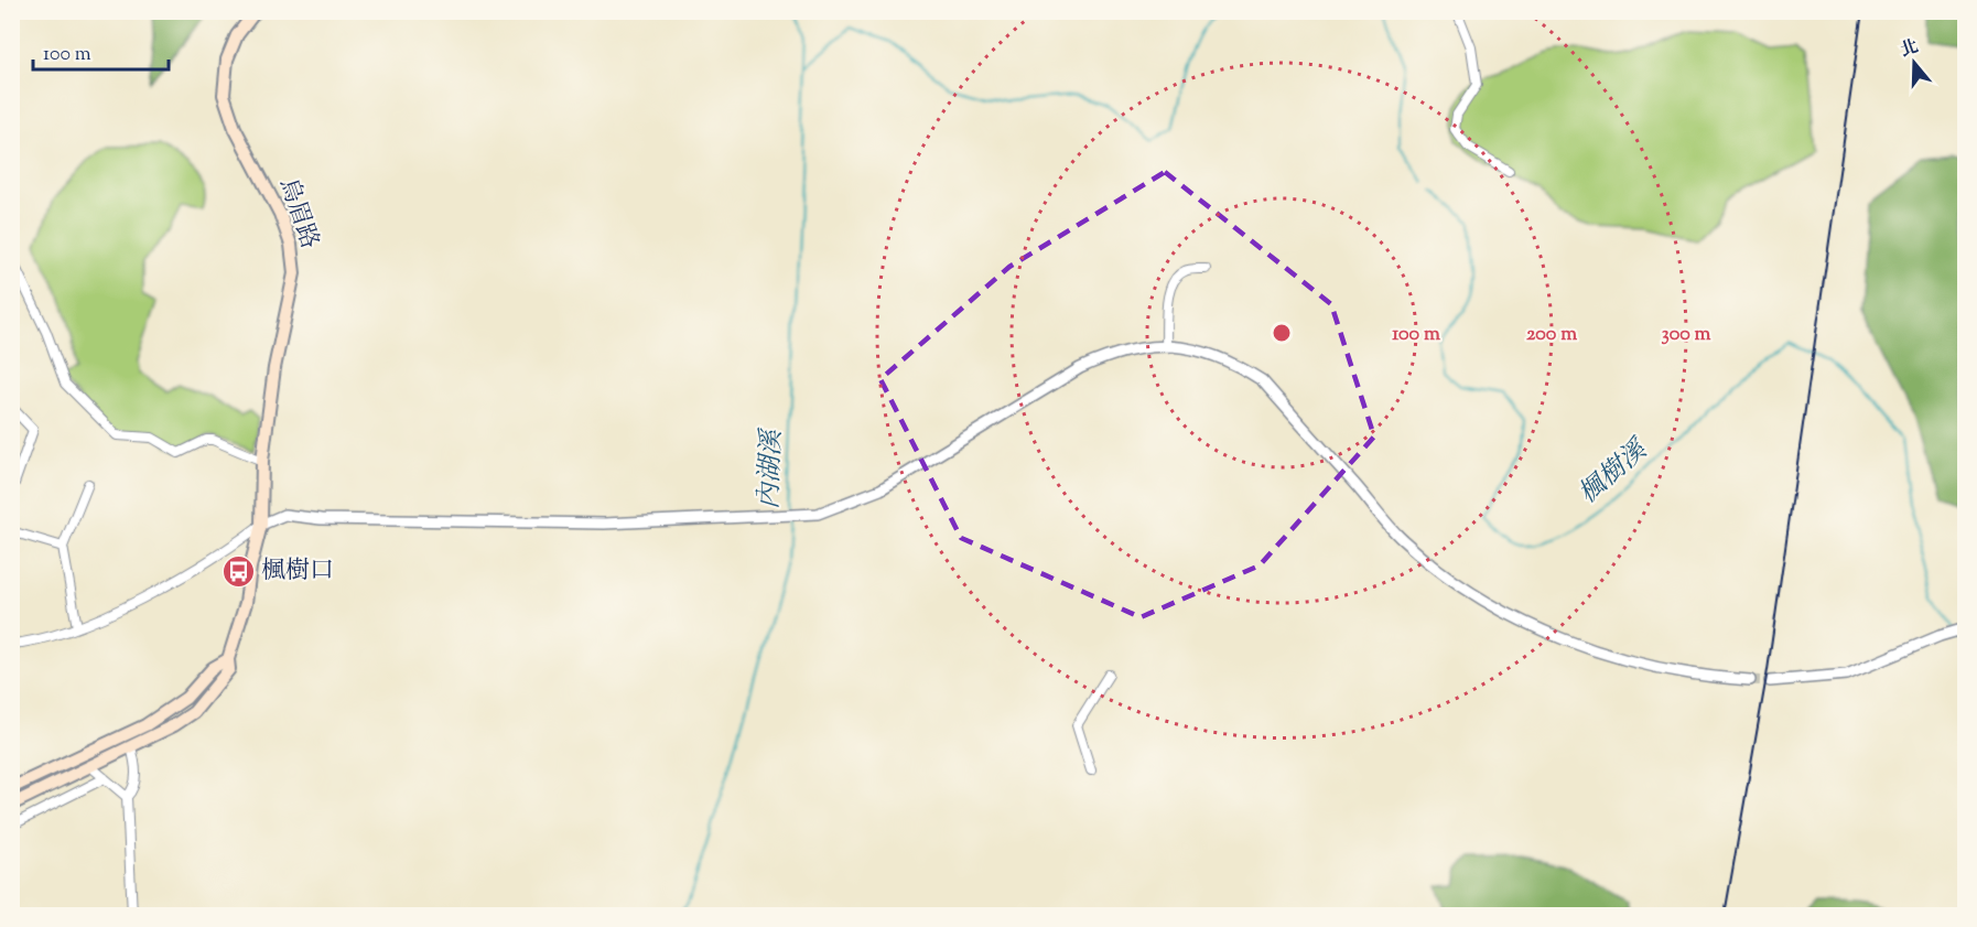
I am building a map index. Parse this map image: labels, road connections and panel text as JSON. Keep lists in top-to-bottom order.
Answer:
{
  "streets": {
    "main road": ["烏眉路"]
  },
  "water": ["內湖溪", "楓樹溪"],
  "places": {
    "bus stop": ["楓樹口"]
  },
  "scale_bar": "100 m",
  "north": "top",
  "rings": ["100 m", "200 m", "300 m"]
}
